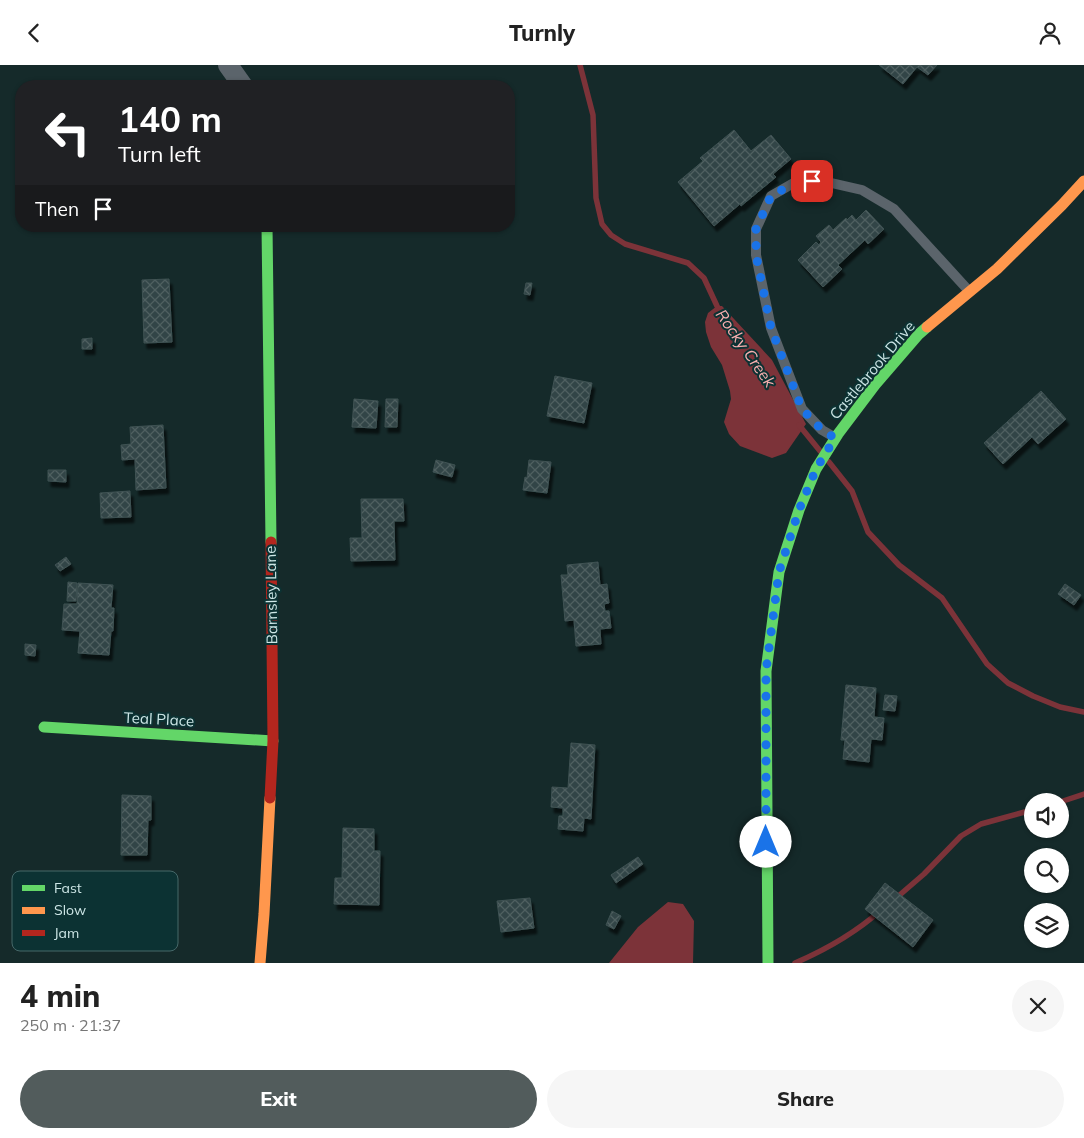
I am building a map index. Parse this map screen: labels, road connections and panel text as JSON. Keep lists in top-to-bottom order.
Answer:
{
  "streets": {
    "street": ["Castlebrook Drive", "Barnsley Lane", "Teal Place"]
  },
  "crossings": [
    ["Barnsley Lane", "Teal Place"]
  ],
  "water": ["Rocky Creek"],
  "legend": ["Fast", "Slow", "Jam"],
  "page": {
    "header": "Turnly",
    "turn": ["140 m", "Turn left"],
    "then": "Then",
    "heading": ["4 min", "250 m · 21:37"],
    "buttons": ["Exit", "Share"]
  }
}
